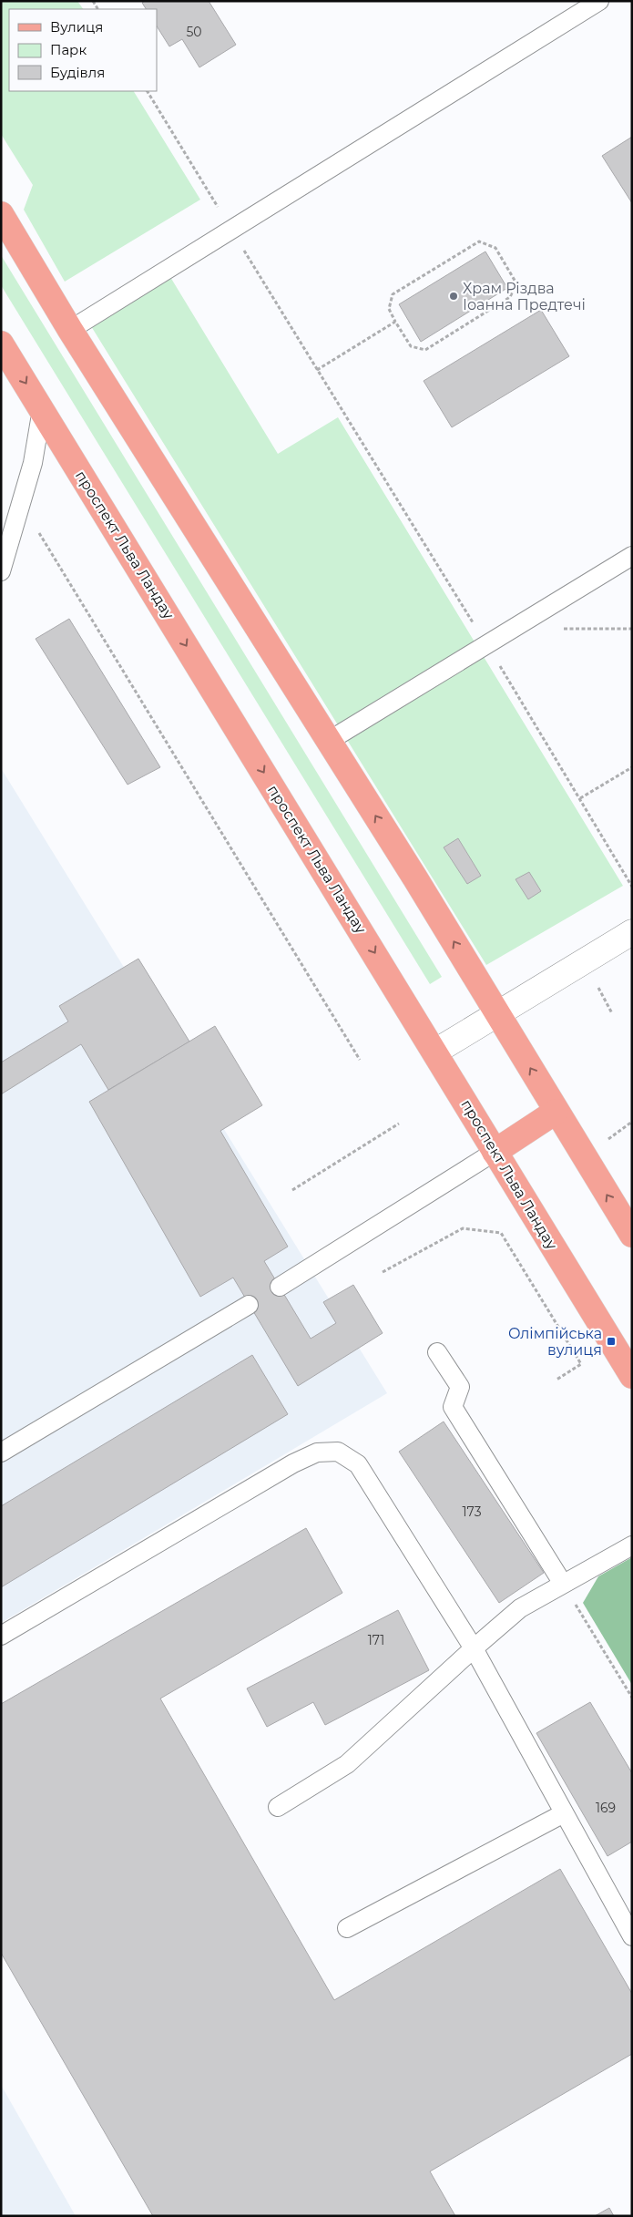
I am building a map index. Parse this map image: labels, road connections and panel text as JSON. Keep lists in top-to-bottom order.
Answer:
{
  "streets": {
    "main road": ["проспект Льва Ландау"]
  },
  "places": {
    "other": ["Храм Різдва Іоанна Предтечі"],
    "transit": ["Олімпійська вулиця"]
  },
  "house_numbers": [
    "50",
    "173",
    "171",
    "169"
  ],
  "legend": ["Вулиця", "Парк", "Будівля"]
}
